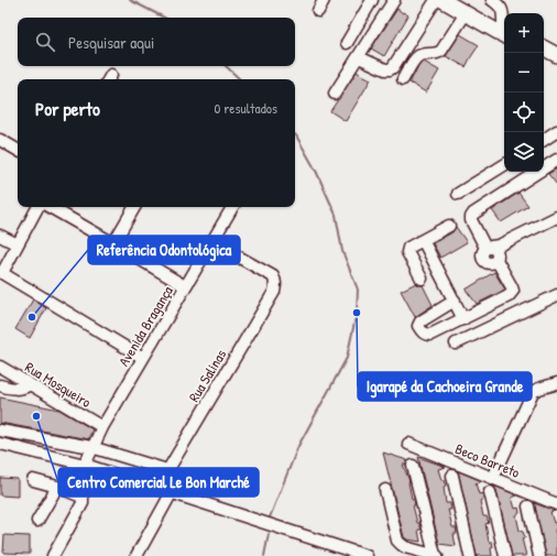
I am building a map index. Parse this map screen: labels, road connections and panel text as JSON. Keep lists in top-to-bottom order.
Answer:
{
  "streets": {
    "street": [
      "Avenida Bragança",
      "Rua Salinas",
      "Rua Mosqueiro",
      "Beco Barreto"
    ]
  },
  "crossings": [
    ["Avenida Bragança", "Rua Salinas"],
    ["Avenida Bragança", "Rua Mosqueiro"]
  ],
  "places": ["Igarapé da Cachoeira Grande", "Referência Odontológica", "Centro Comercial Le Bon Marché"],
  "page": {
    "map_buttons": ["+", "−"],
    "search": "Pesquisar aqui",
    "heading": ["Por perto", "0 resultados"]
  }
}
